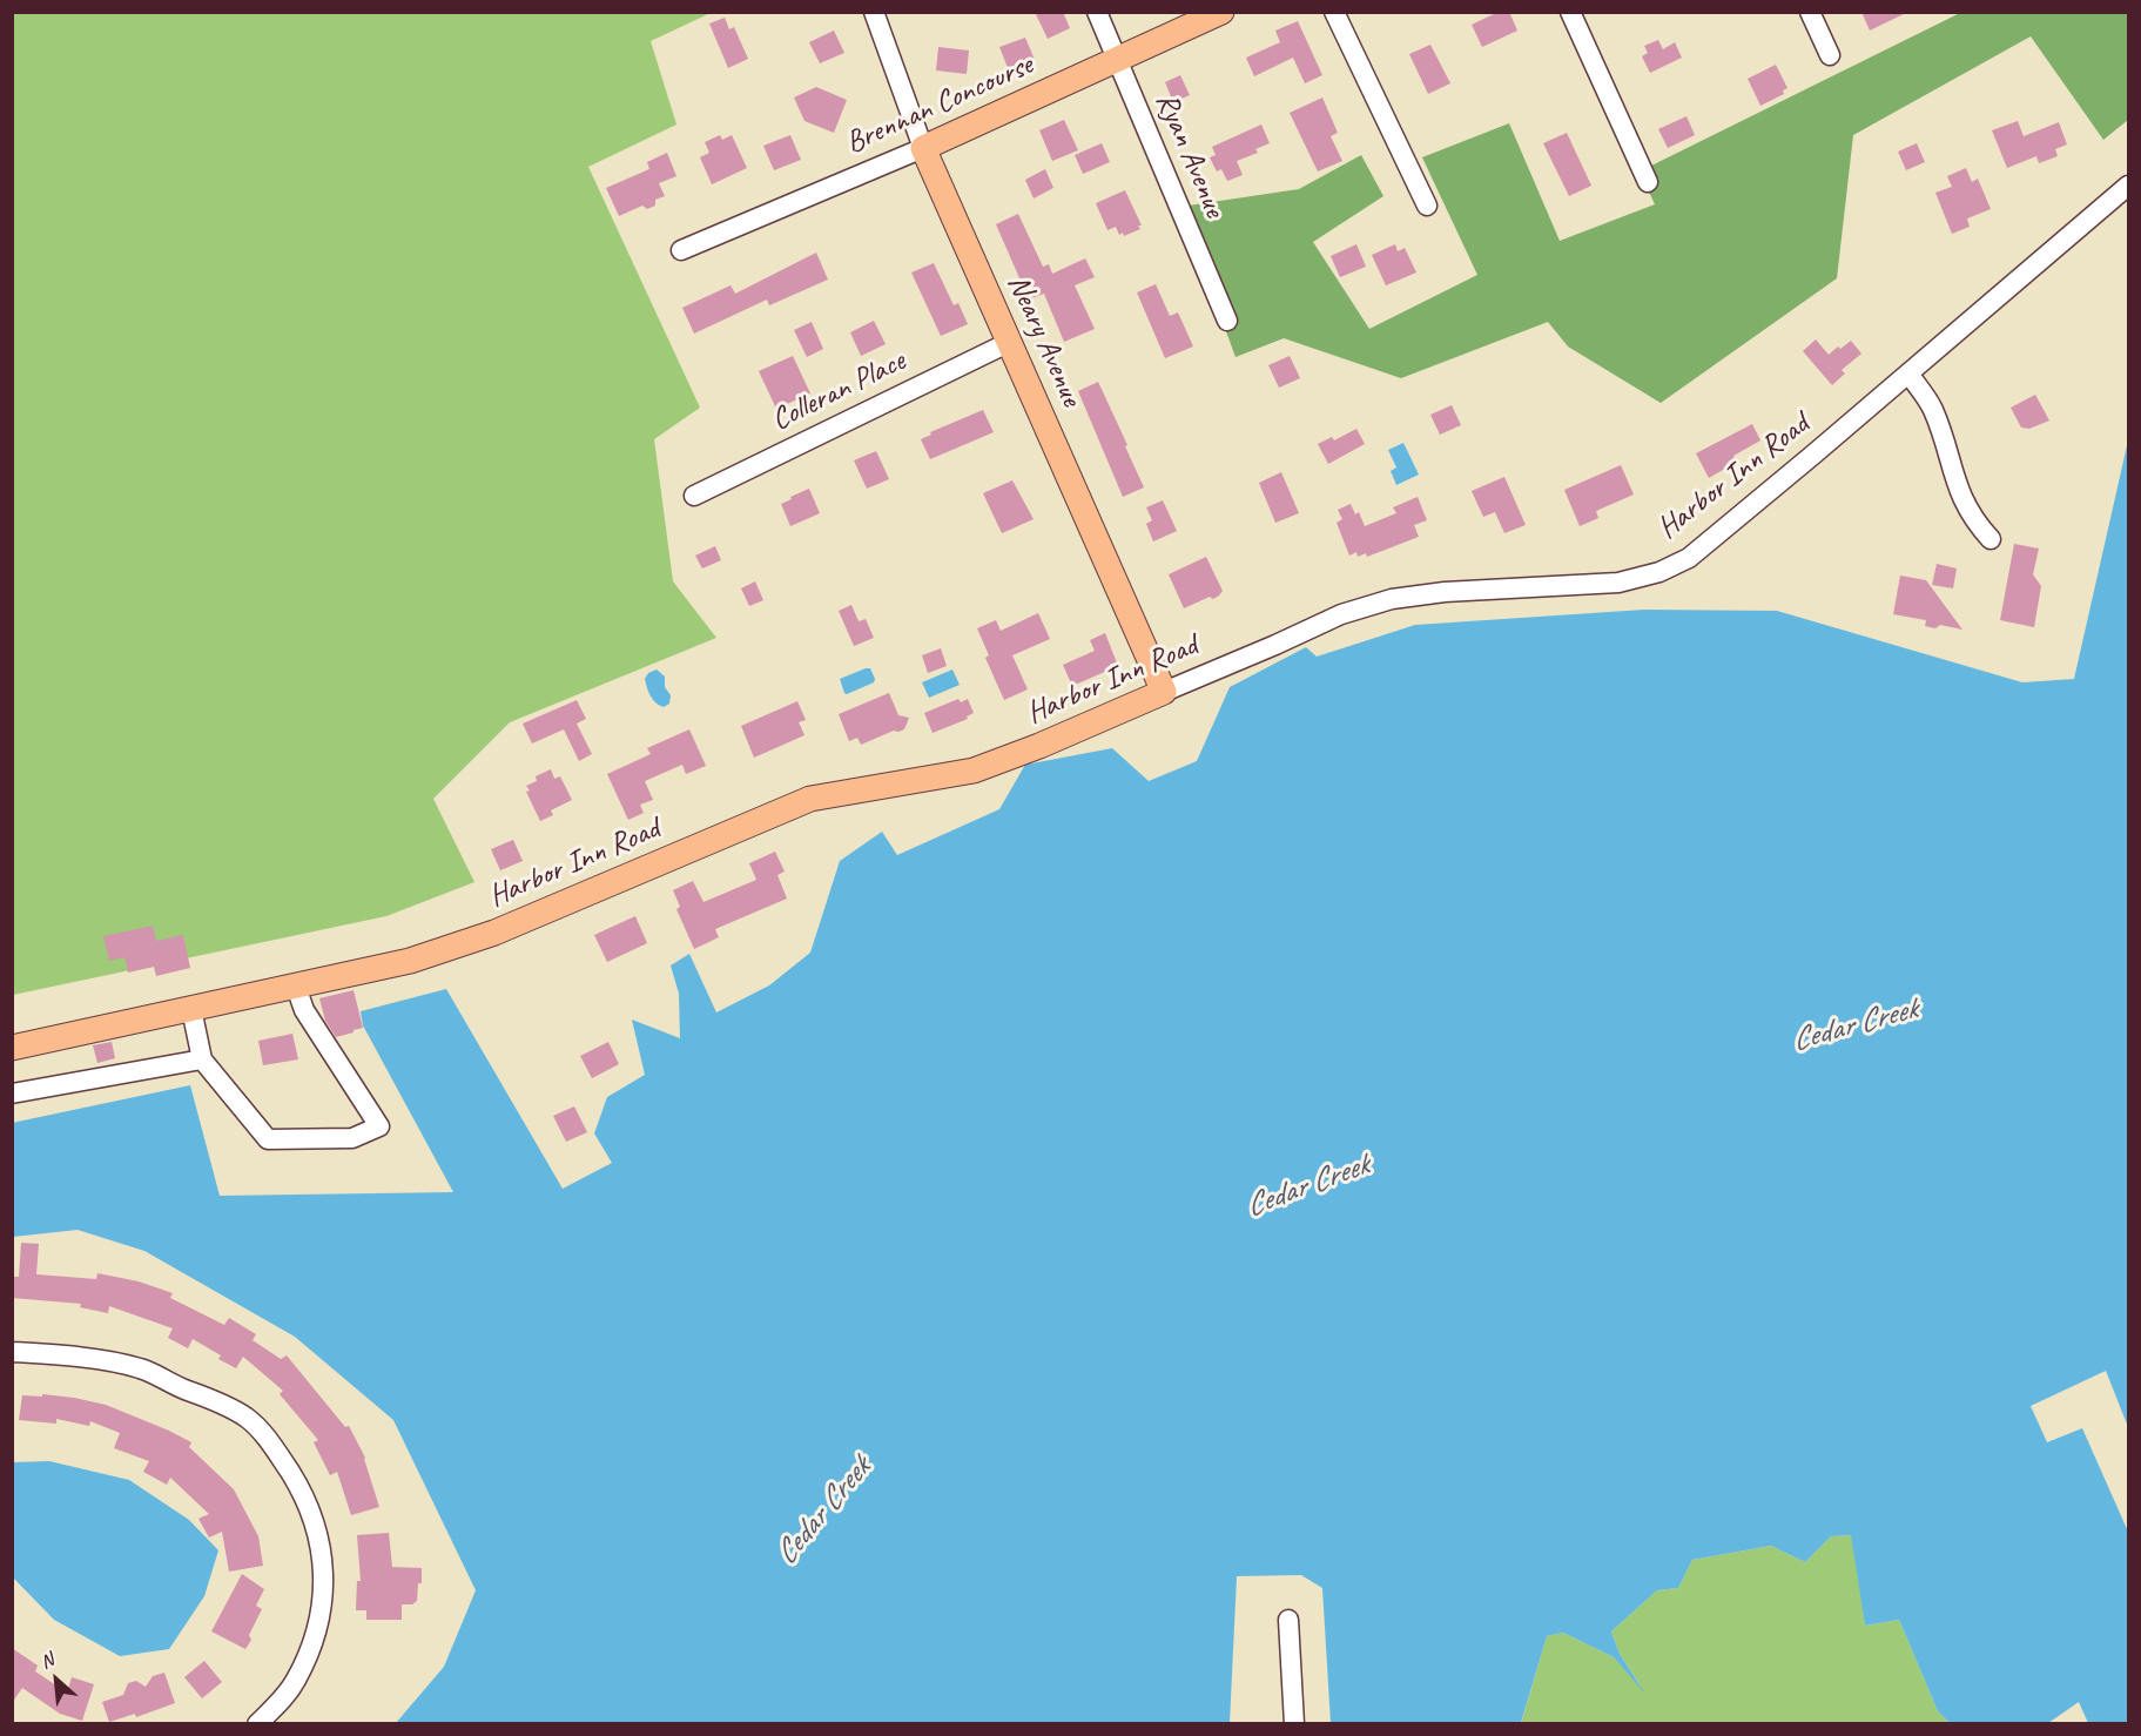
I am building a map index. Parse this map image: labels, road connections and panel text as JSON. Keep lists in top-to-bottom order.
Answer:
{
  "streets": {
    "main road": ["Brennan Concourse", "Neary Avenue", "Harbor Inn Road"],
    "street": ["Ryan Avenue", "Colleran Place"]
  },
  "crossings": [
    ["Brennan Concourse", "Ryan Avenue"],
    ["Brennan Concourse", "Neary Avenue"],
    ["Neary Avenue", "Colleran Place"],
    ["Neary Avenue", "Harbor Inn Road"]
  ],
  "water": ["Cedar Creek"],
  "north": "top left"
}
